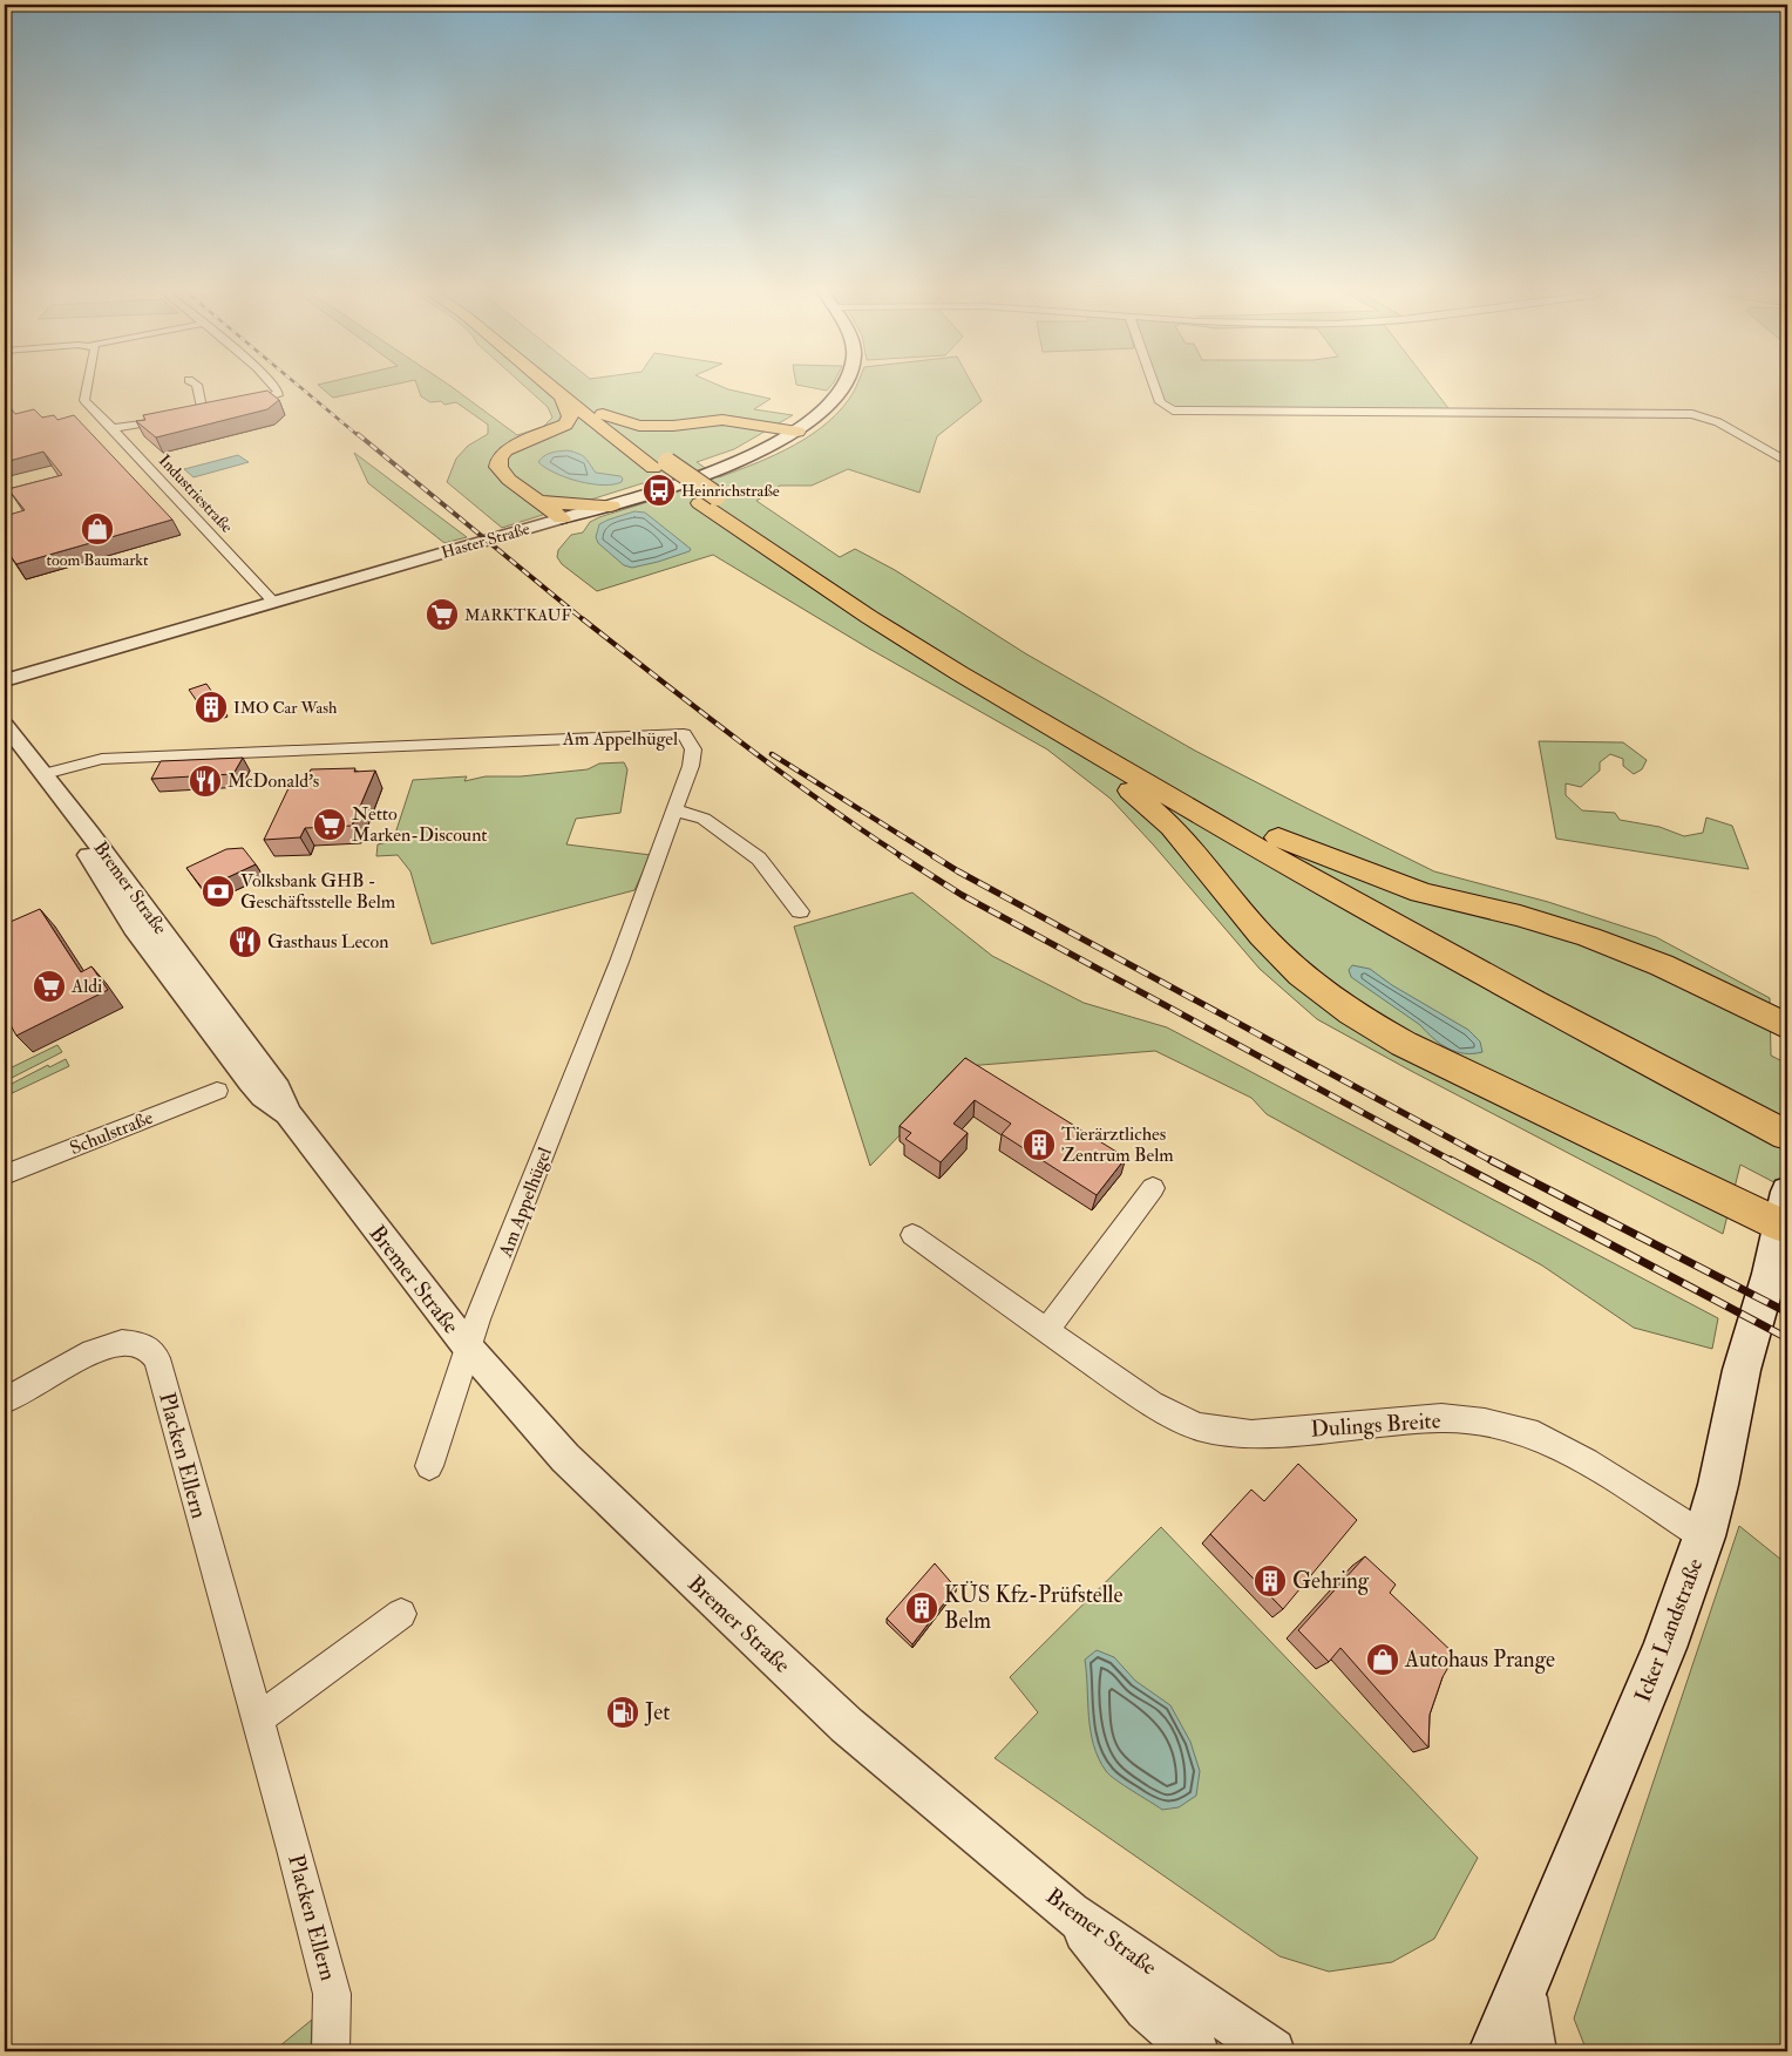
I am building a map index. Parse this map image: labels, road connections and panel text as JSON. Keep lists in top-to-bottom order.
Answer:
{
  "streets": {
    "main road": ["Haster Straße", "Icker Landstraße"],
    "street": [
      "Industriestraße",
      "Am Appelhügel",
      "Bremer Straße",
      "Schulstraße",
      "Dulings Breite",
      "Placken Ellern"
    ]
  },
  "crossings": [
    ["Industriestraße", "Haster Straße"],
    ["Am Appelhügel", "Bremer Straße"],
    ["Dulings Breite", "Icker Landstraße"]
  ],
  "places": {
    "bus stop": ["Heinrichstraße"],
    "shop": ["toom Baumarkt", "Autohaus Prange"],
    "supermarket": ["MARKTKAUF", "Netto Marken-Discount", "Aldi"],
    "building": [
      "IMO Car Wash",
      "Tierärztliches Zentrum Belm",
      "Gehring",
      "KÜS Kfz-Prüfstelle Belm"
    ],
    "restaurant": ["McDonald's", "Gasthaus Lecon"],
    "bank": ["Volksbank GHB - Geschäftsstelle Belm"],
    "fuel station": ["Jet"]
  }
}
